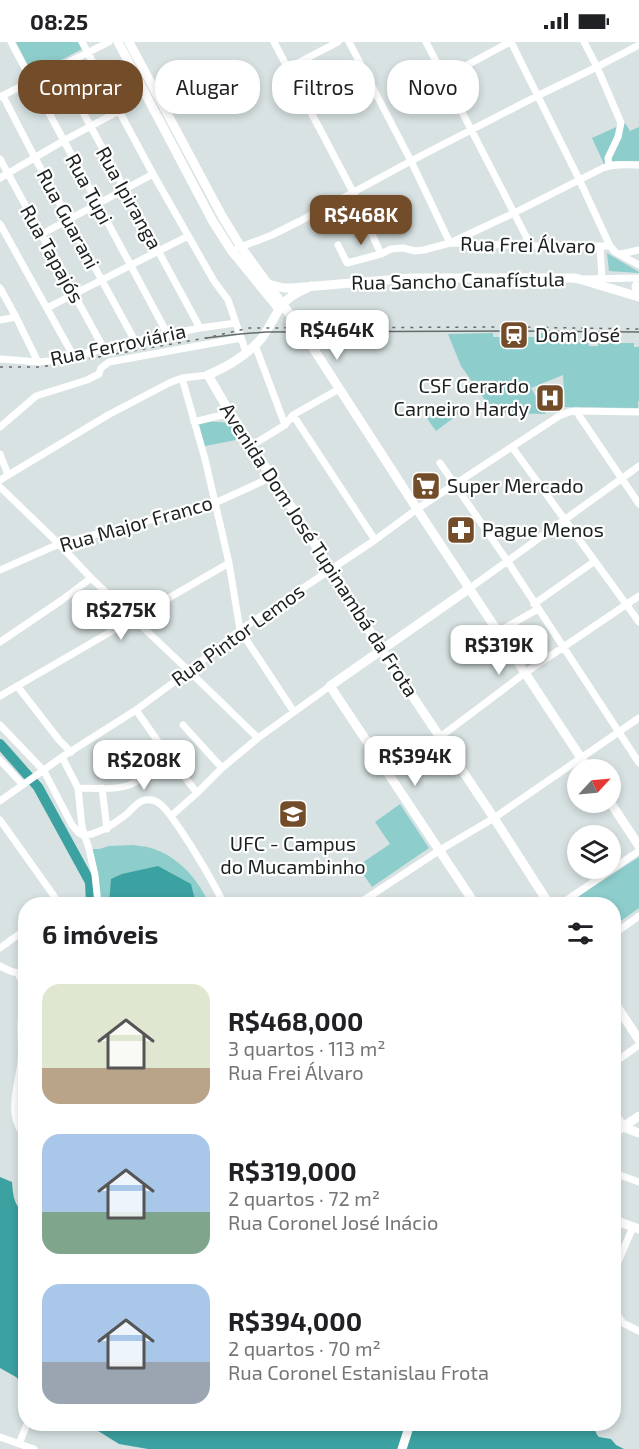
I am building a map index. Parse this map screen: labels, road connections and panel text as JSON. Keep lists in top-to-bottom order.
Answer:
{
  "streets": {
    "main road": ["Rua Sancho Canafístula", "Avenida Dom José Tupinambá da Frota"],
    "street": [
      "Rua Tupi",
      "Rua Ipiranga",
      "Rua Guarani",
      "Rua Frei Álvaro",
      "Rua Tapajós",
      "Rua Ferroviária",
      "Rua Major Franco",
      "Rua Pintor Lemos"
    ]
  },
  "crossings": [
    ["Rua Tupi", "Rua Ferroviária"],
    ["Rua Ipiranga", "Rua Ferroviária"],
    ["Rua Guarani", "Rua Ferroviária"],
    ["Rua Tapajós", "Rua Ferroviária"],
    ["Rua Major Franco", "Avenida Dom José Tupinambá da Frota"],
    ["Avenida Dom José Tupinambá da Frota", "Rua Pintor Lemos"]
  ],
  "places": {
    "station": ["Dom José"],
    "hospital": ["CSF Gerardo Carneiro Hardy"],
    "supermarket": ["Super Mercado"],
    "pharmacy": ["Pague Menos"],
    "school or university": ["UFC - Campus do Mucambinho"]
  },
  "north": "top right",
  "page": {
    "status": "08:25",
    "chip": [
      "Comprar",
      "Alugar",
      "Filtros",
      "Novo"
    ],
    "price": [
      "R$468K",
      "R$464K",
      "R$275K",
      "R$319K",
      "R$394K",
      "R$208K"
    ],
    "heading": "6 imóveis",
    "list": [
      {
        "name": "R$468,000",
        "note": "3 quartos · 113 m² · Rua Frei Álvaro"
      },
      {
        "name": "R$319,000",
        "note": "2 quartos · 72 m² · Rua Coronel José Inácio"
      },
      {
        "name": "R$394,000",
        "note": "2 quartos · 70 m² · Rua Coronel Estanislau Frota"
      }
    ]
  }
}
